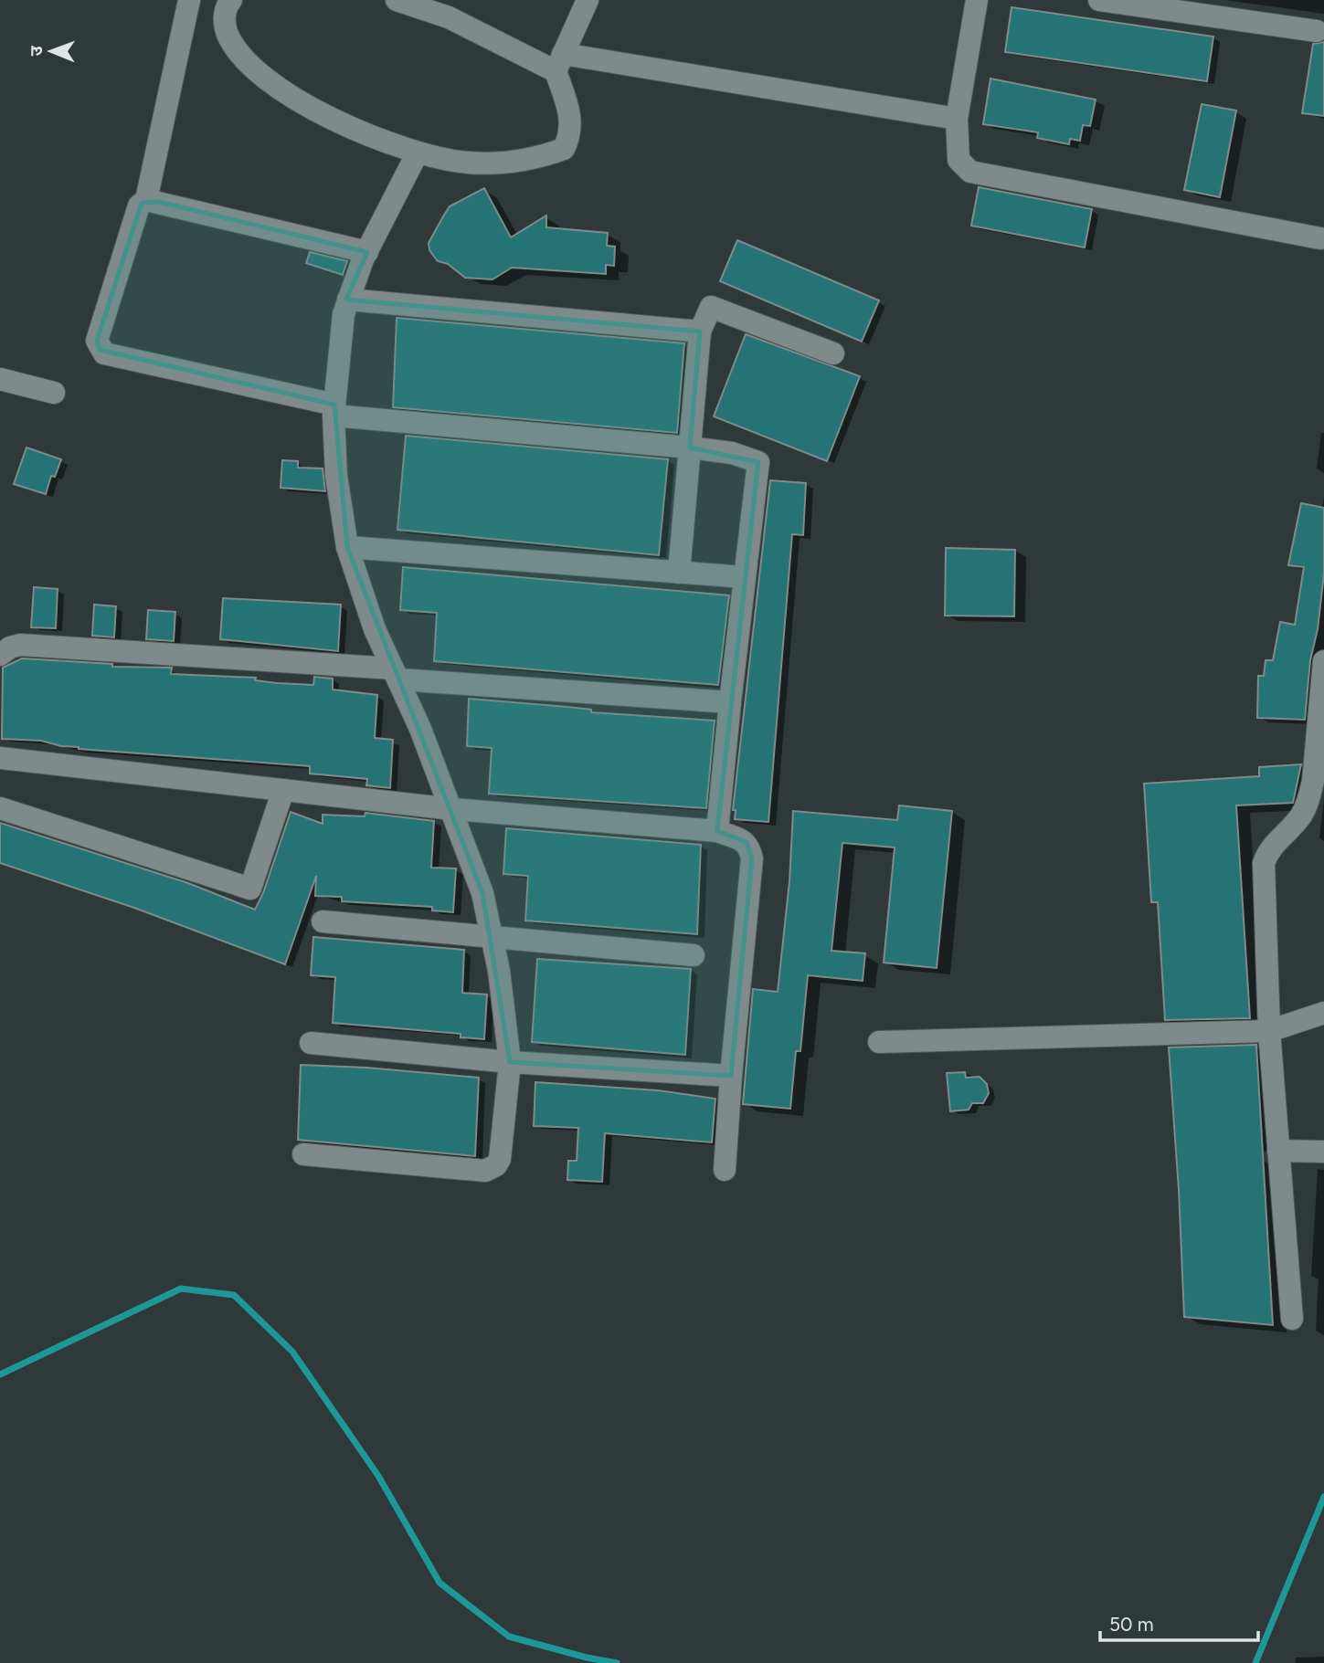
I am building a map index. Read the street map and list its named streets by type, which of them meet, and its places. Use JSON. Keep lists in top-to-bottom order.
{
  "scale_bar": "50 m",
  "north": "left"
}
